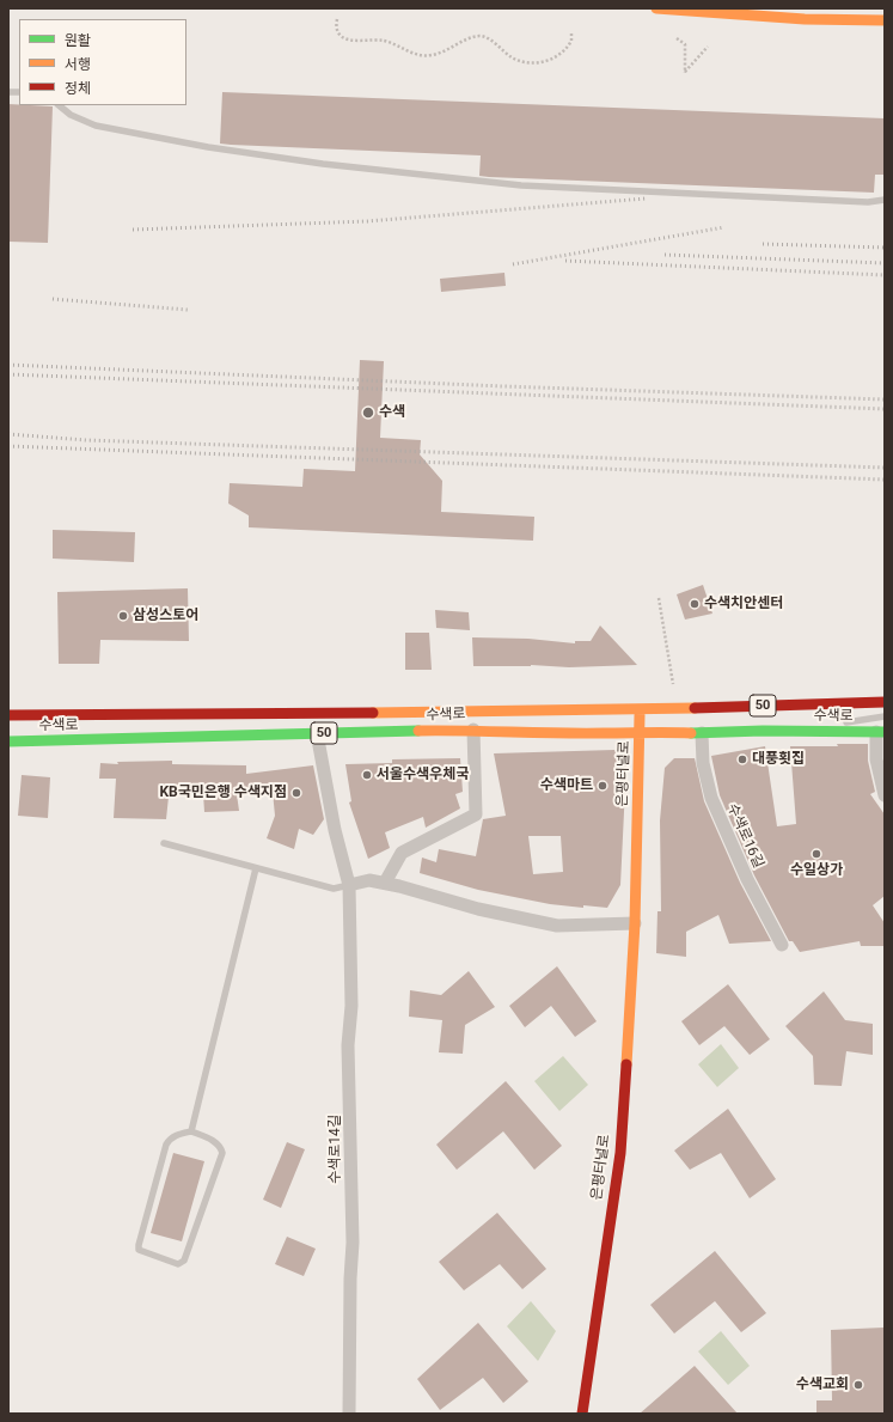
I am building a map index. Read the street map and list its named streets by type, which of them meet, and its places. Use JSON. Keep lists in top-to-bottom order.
{
  "streets": {
    "main road": ["50", "수색로", "은평터널로"],
    "street": ["수색로16길", "수색로14길"]
  },
  "crossings": [
    ["수색로", "은평터널로"],
    ["수색로", "수색로16길"],
    ["수색로", "수색로14길"]
  ],
  "places": [
    "수색",
    "수색치안센터",
    "삼성스토어",
    "대풍횟집",
    "서울수색우체국",
    "수색마트",
    "KB국민은행 수색지점",
    "수일상가",
    "수색교회"
  ],
  "legend": ["원활", "서행", "정체"]
}
